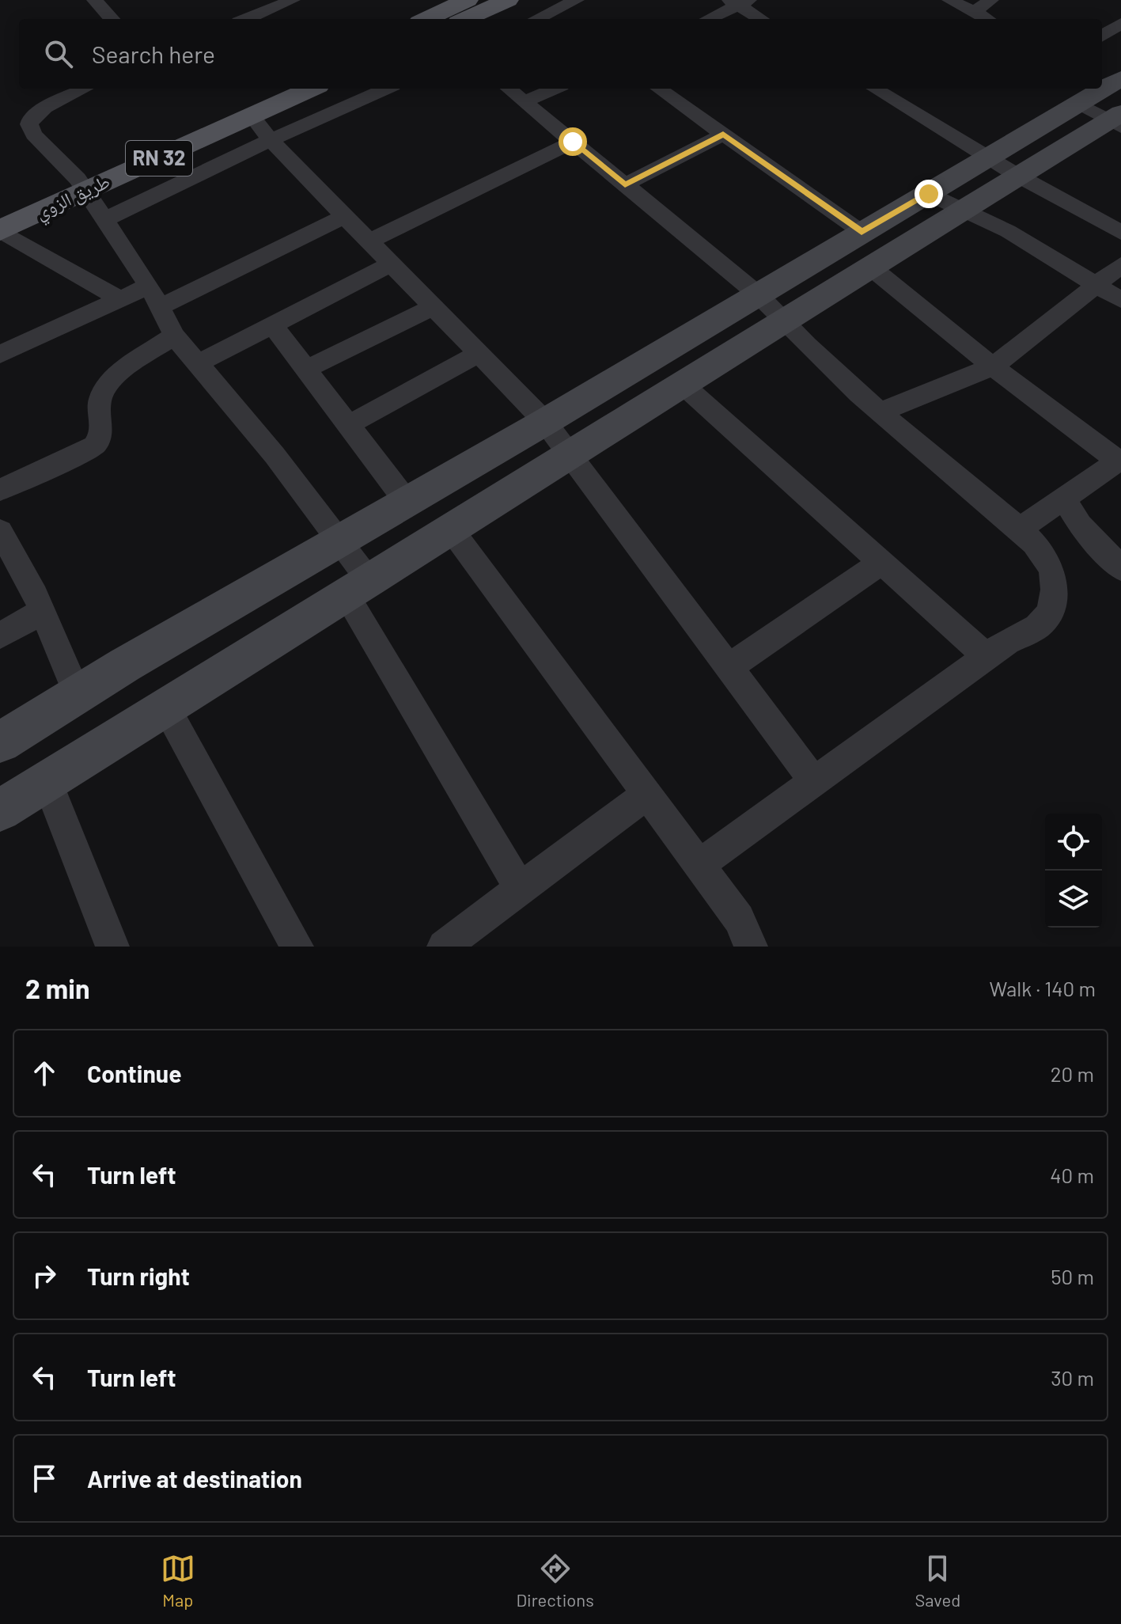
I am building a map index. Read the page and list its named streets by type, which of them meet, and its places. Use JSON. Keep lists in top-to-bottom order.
{
  "streets": {
    "main road": ["RN 32", "طريق الزوي"]
  },
  "page": {
    "search": "Search here",
    "heading": ["2 min", "Walk · 140 m"],
    "list": [
      ["Continue", "20 m"],
      ["Turn left", "40 m"],
      ["Turn right", "50 m"],
      ["Turn left", "30 m"],
      "Arrive at destination"
    ],
    "nav": ["Map", "Directions", "Saved"]
  }
}
